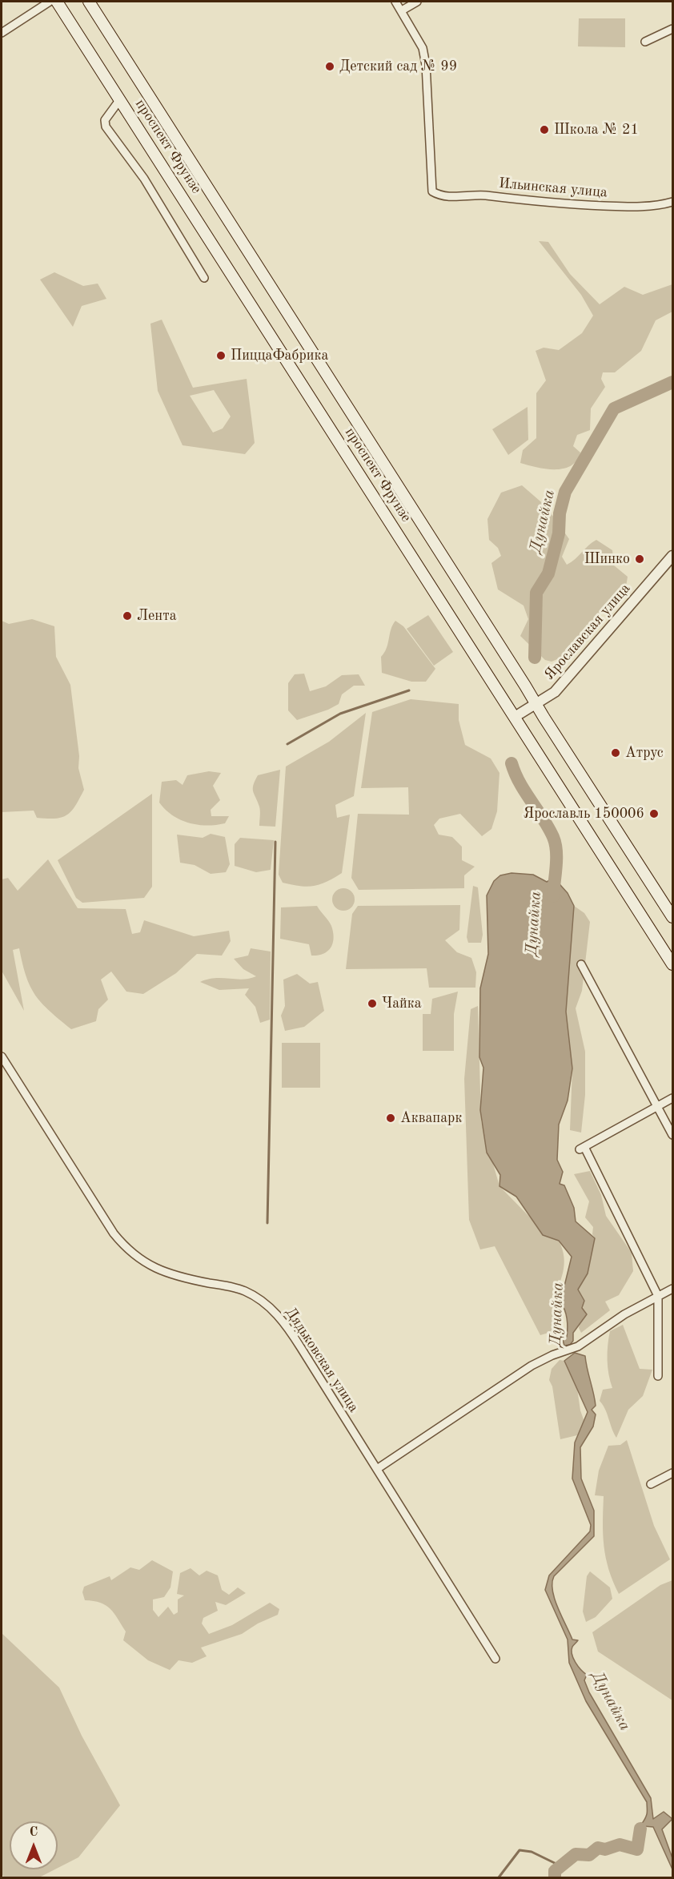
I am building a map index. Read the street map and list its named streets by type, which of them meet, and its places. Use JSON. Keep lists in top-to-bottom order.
{
  "streets": {
    "main road": ["проспект Фрунзе"],
    "street": ["Ильинская улица", "Ярославская улица", "Дядьковская улица"]
  },
  "crossings": [
    ["проспект Фрунзе", "Ярославская улица"]
  ],
  "water": ["Дунайка"],
  "places": [
    "Детский сад № 99",
    "Школа № 21",
    "ПиццаФабрика",
    "Шинко",
    "Лента",
    "Атрус",
    "Ярославль 150006",
    "Чайка",
    "Аквапарк"
  ],
  "north": "top"
}
